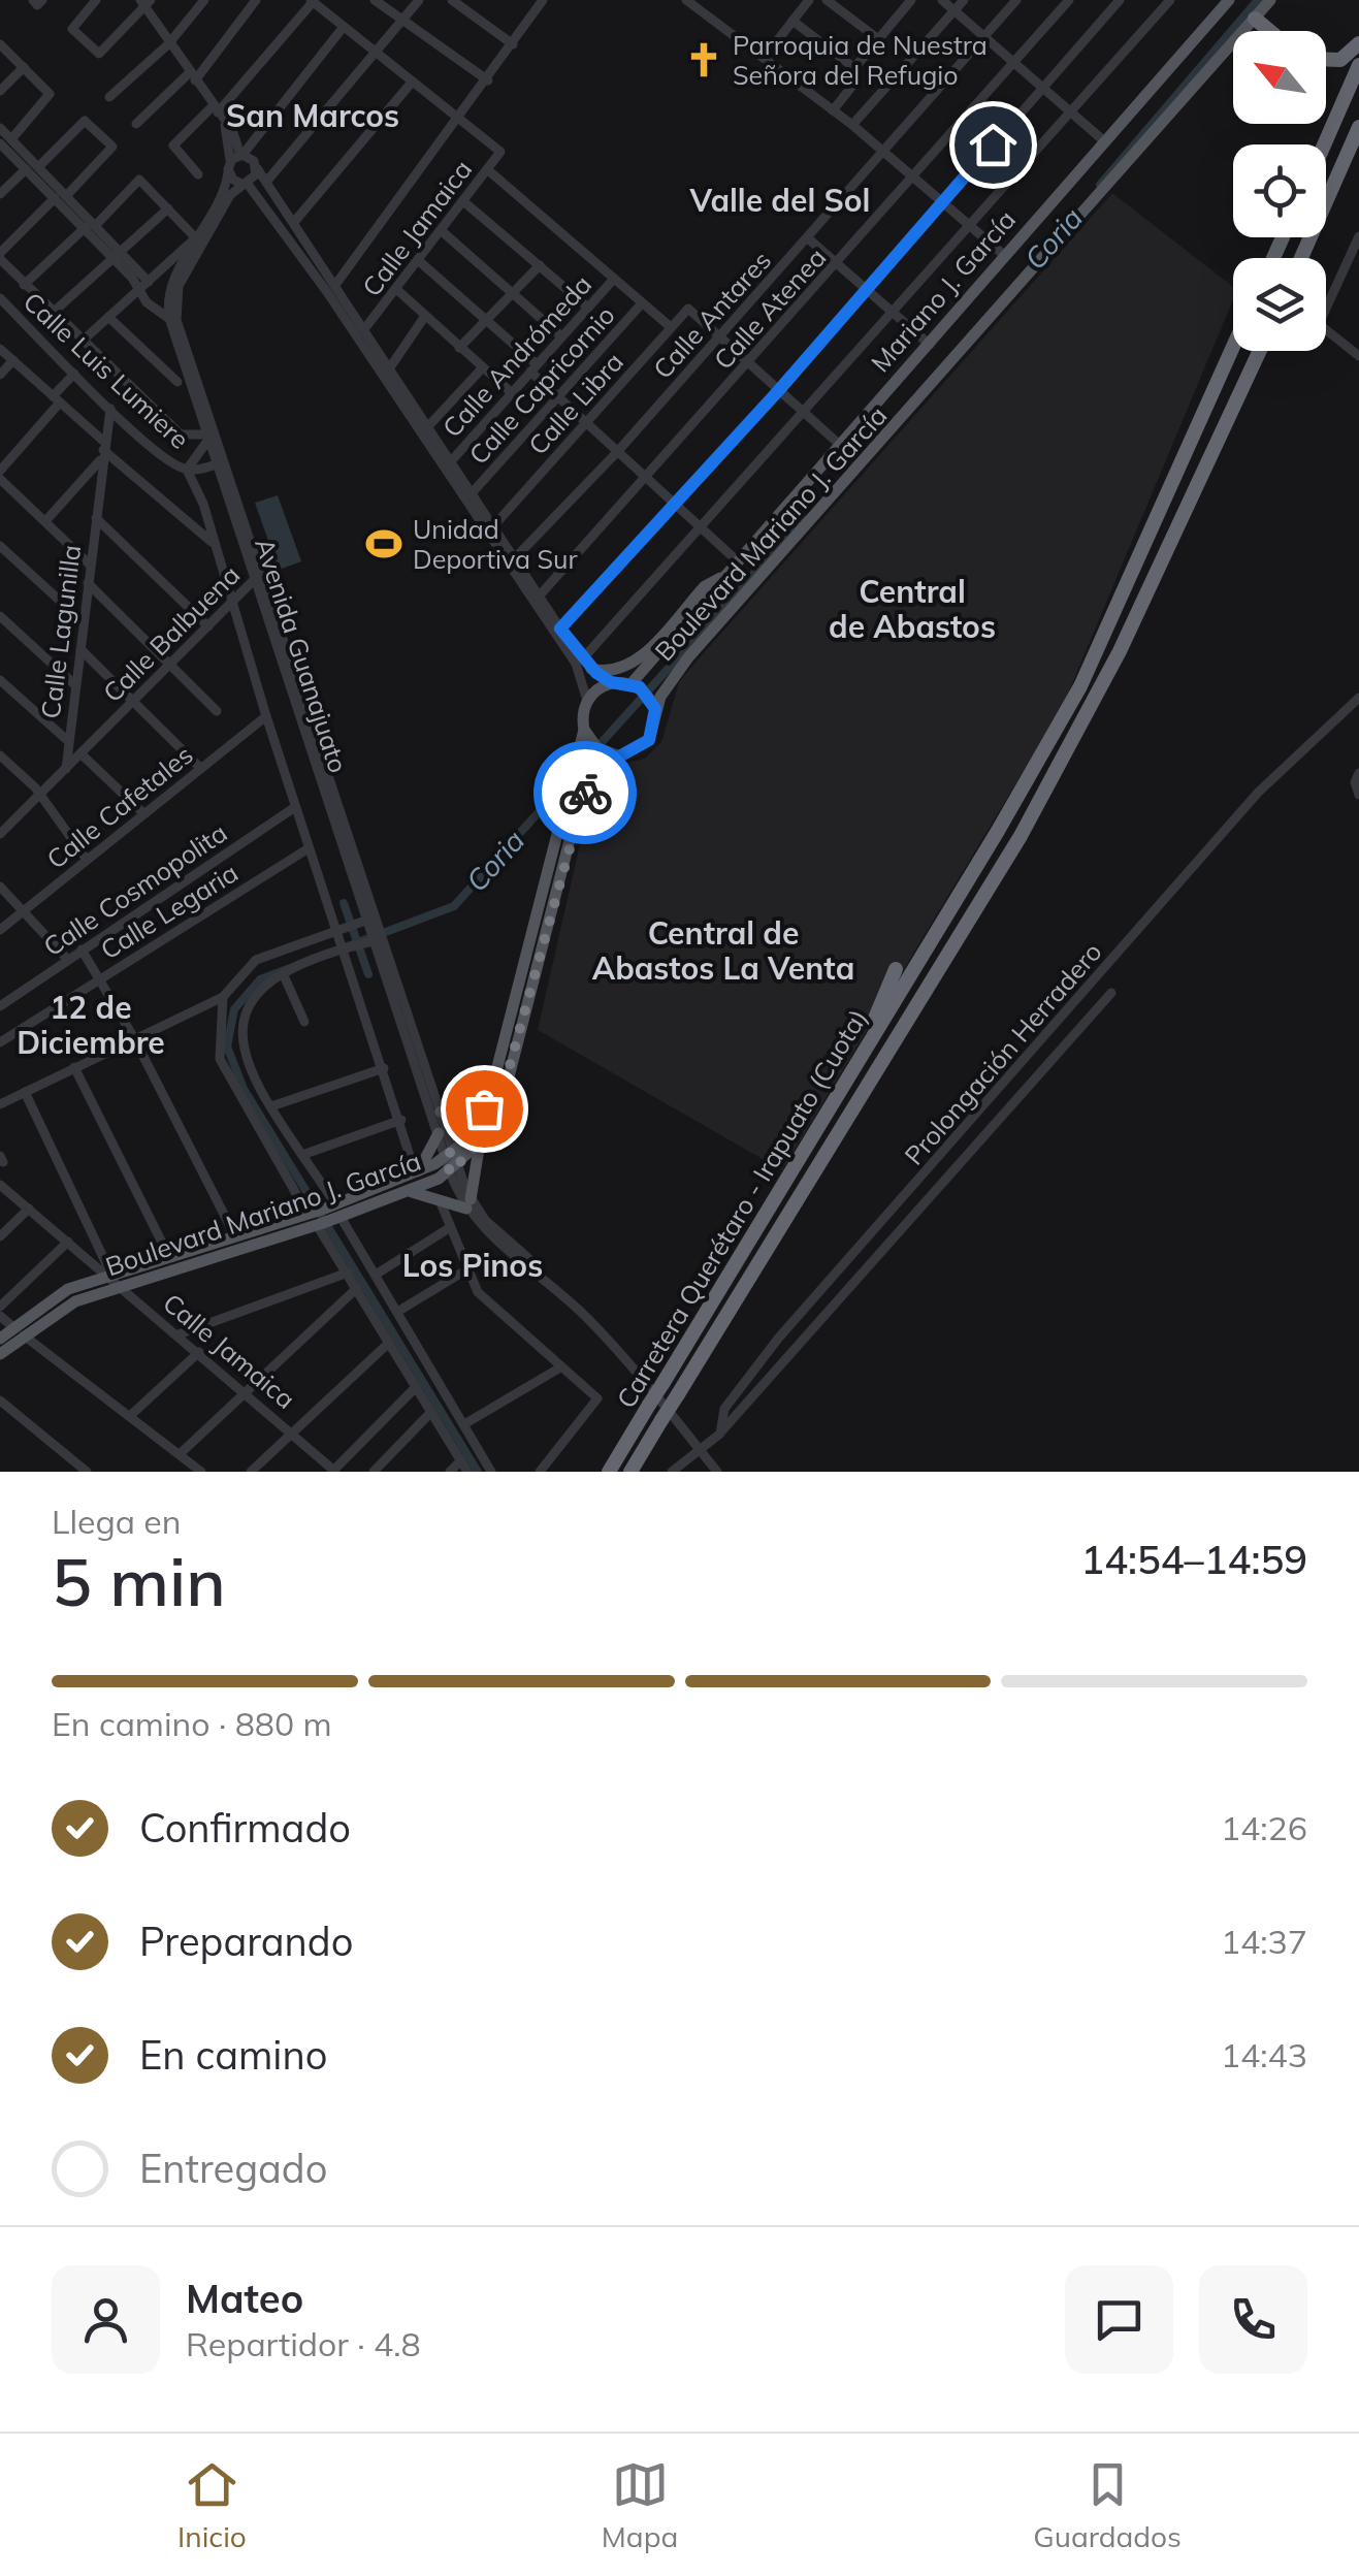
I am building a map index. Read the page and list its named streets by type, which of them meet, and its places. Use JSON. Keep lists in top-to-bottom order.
{
  "streets": {
    "highway": ["Carretera Querétaro - Irapuato (Cuota)"],
    "main road": ["Mariano J. García", "Boulevard Mariano J. García"],
    "street": [
      "Calle Jamaica",
      "Calle Atenea",
      "Calle Antares",
      "Calle Andrómeda",
      "Calle Luis Lumiere",
      "Calle Capricornio",
      "Calle Libra",
      "Calle Lagunilla",
      "Calle Balbuena",
      "Avenida Guanajuato",
      "Calle Cafetales",
      "Calle Cosmopolita",
      "Calle Legaria",
      "Prolongación Herradero"
    ]
  },
  "crossings": [
    ["Calle Jamaica", "Boulevard Mariano J. García"],
    ["Mariano J. García", "Boulevard Mariano J. García"],
    ["Calle Antares", "Calle Libra"],
    ["Calle Luis Lumiere", "Calle Lagunilla"],
    ["Calle Luis Lumiere", "Avenida Guanajuato"],
    ["Boulevard Mariano J. García", "Avenida Guanajuato"],
    ["Calle Lagunilla", "Calle Balbuena"],
    ["Calle Balbuena", "Avenida Guanajuato"]
  ],
  "districts": [
    "San Marcos",
    "Valle del Sol",
    "Central de Abastos",
    "Central de Abastos La Venta",
    "12 de Diciembre",
    "Los Pinos"
  ],
  "water": ["Coria"],
  "places": {
    "church": ["Parroquia de Nuestra Señora del Refugio"],
    "sports": ["Unidad Deportiva Sur"]
  },
  "north": "top left",
  "page": {
    "heading": ["5 min", "Llega en", "14:54–14:59"],
    "panel": ["Mateo", "Repartidor · 4.8"],
    "bar": "En camino · 880 m",
    "list": [
      ["Confirmado", "14:26"],
      ["Preparando", "14:37"],
      ["En camino", "14:43"],
      "Entregado"
    ],
    "tabs": ["Inicio", "Mapa", "Guardados"]
  }
}
